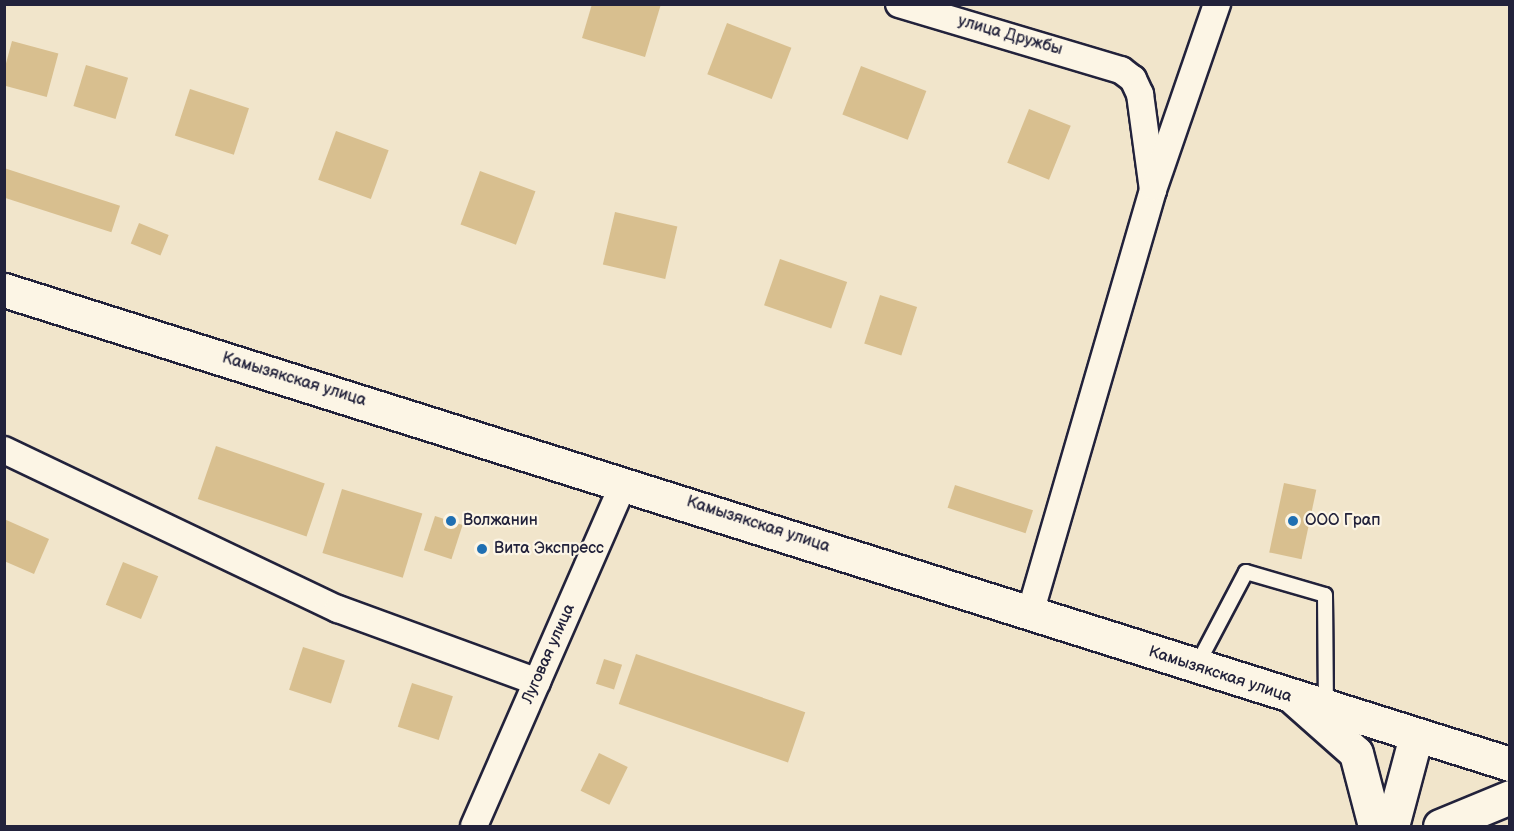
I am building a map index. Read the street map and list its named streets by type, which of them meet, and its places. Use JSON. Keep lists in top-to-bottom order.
{
  "streets": {
    "main road": ["Камызякская улица"],
    "street": ["улица Дружбы", "Луговая улица"]
  },
  "crossings": [
    ["Камызякская улица", "Луговая улица"]
  ],
  "places": ["Волжанин", "ООО Грап", "Вита Экспресс"]
}
